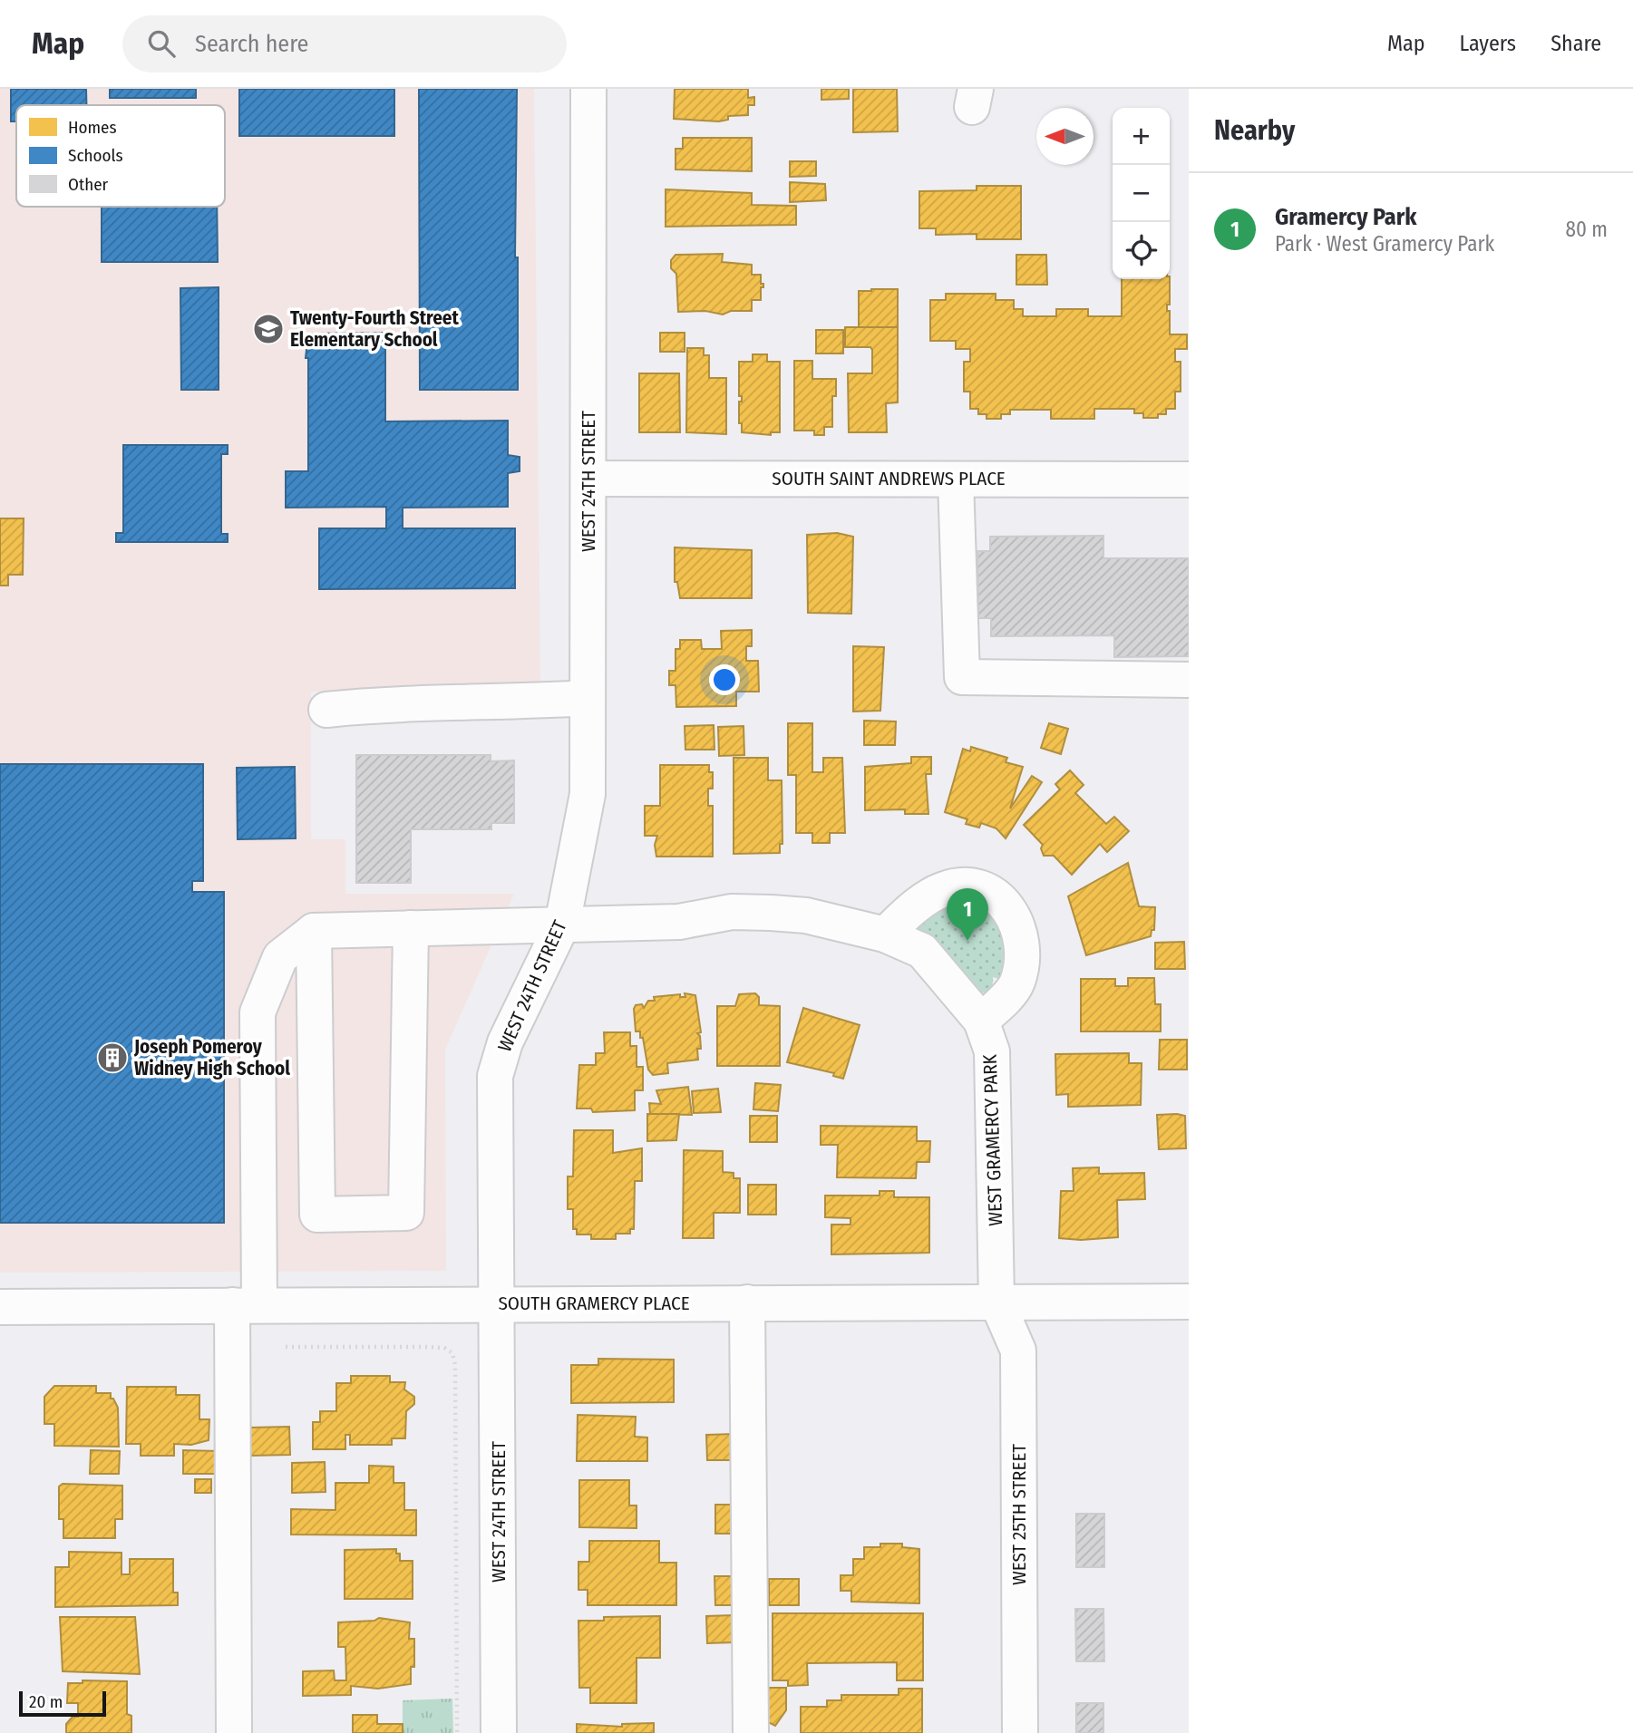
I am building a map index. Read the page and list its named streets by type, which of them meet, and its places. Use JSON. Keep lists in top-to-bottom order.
{
  "streets": {
    "street": [
      "SOUTH SAINT ANDREWS PLACE",
      "WEST 24TH STREET",
      "WEST GRAMERCY PARK",
      "SOUTH GRAMERCY PLACE",
      "WEST 25TH STREET"
    ]
  },
  "crossings": [
    ["SOUTH SAINT ANDREWS PLACE", "WEST 24TH STREET"],
    ["WEST 24TH STREET", "WEST GRAMERCY PARK"],
    ["WEST 24TH STREET", "SOUTH GRAMERCY PLACE"],
    ["WEST GRAMERCY PARK", "SOUTH GRAMERCY PLACE"],
    ["WEST GRAMERCY PARK", "WEST 25TH STREET"],
    ["SOUTH GRAMERCY PLACE", "WEST 25TH STREET"]
  ],
  "places": {
    "school or university": ["Twenty-Fourth Street Elementary School"],
    "building": ["Joseph Pomeroy Widney High School"]
  },
  "legend": ["Homes", "Schools", "Other"],
  "scale_bar": "20 m",
  "north": "left",
  "page": {
    "header": "Map",
    "search": "Search here",
    "nav": ["Map", "Layers", "Share"],
    "heading": "Nearby",
    "map_buttons": ["+", "−"],
    "list": [
      {
        "mark": "1",
        "name": "Gramercy Park",
        "note": "Park · West Gramercy Park",
        "value": "80 m"
      }
    ],
    "pins": "1",
    "scale": "20 m"
  }
}
